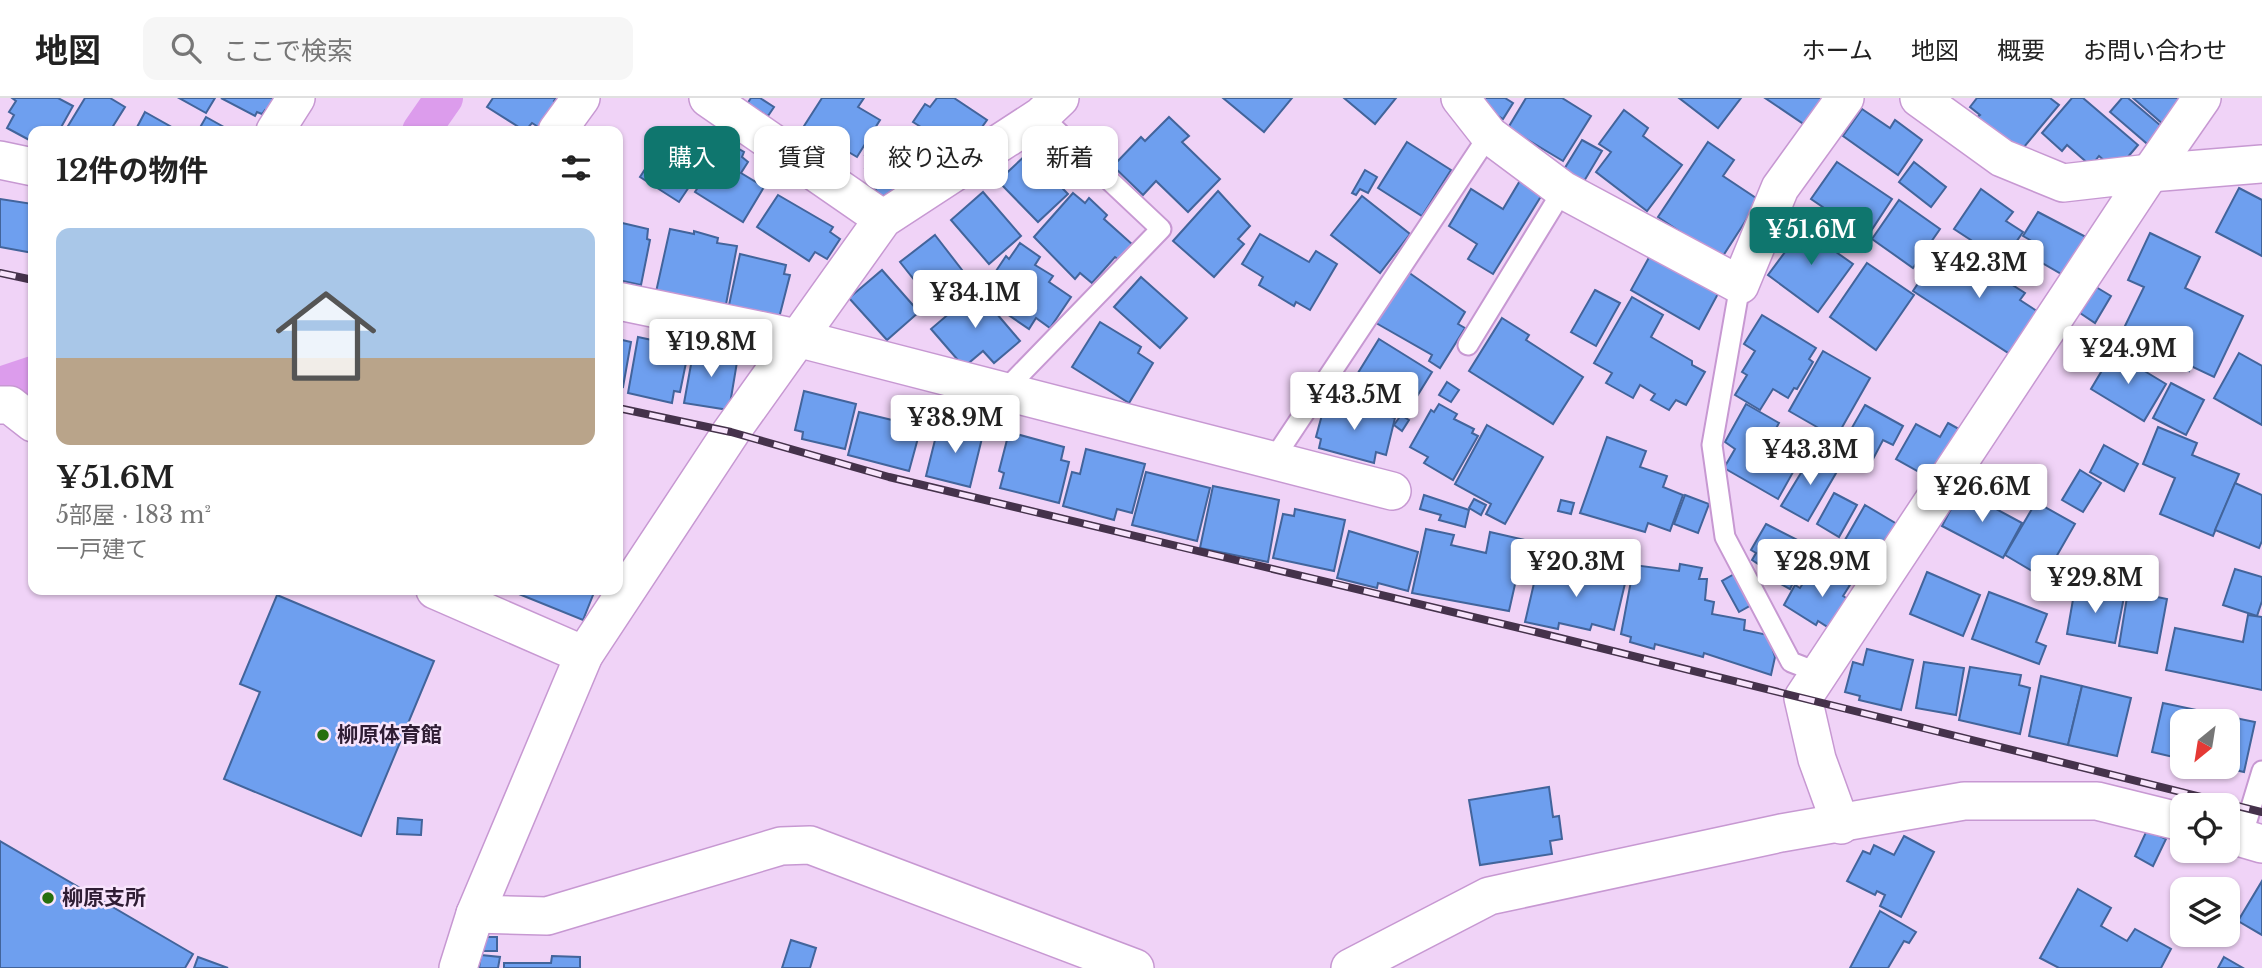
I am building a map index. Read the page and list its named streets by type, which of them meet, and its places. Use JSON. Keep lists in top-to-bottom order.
{
  "places": ["柳原体育館", "柳原支所"],
  "north": "bottom left",
  "page": {
    "header": "地図",
    "search": "ここで検索",
    "nav": [
      "ホーム",
      "地図",
      "概要",
      "お問い合わせ"
    ],
    "chip": [
      "購入",
      "賃貸",
      "絞り込み",
      "新着"
    ],
    "heading": "12件の物件",
    "price": [
      "¥51.6M",
      "¥42.3M",
      "¥34.1M",
      "¥19.8M",
      "¥24.9M",
      "¥43.5M",
      "¥38.9M",
      "¥43.3M",
      "¥26.6M",
      "¥20.3M",
      "¥28.9M",
      "¥29.8M"
    ],
    "list": [
      {
        "name": "¥51.6M",
        "note": "5部屋 · 183 m² · 一戸建て"
      }
    ]
  }
}
